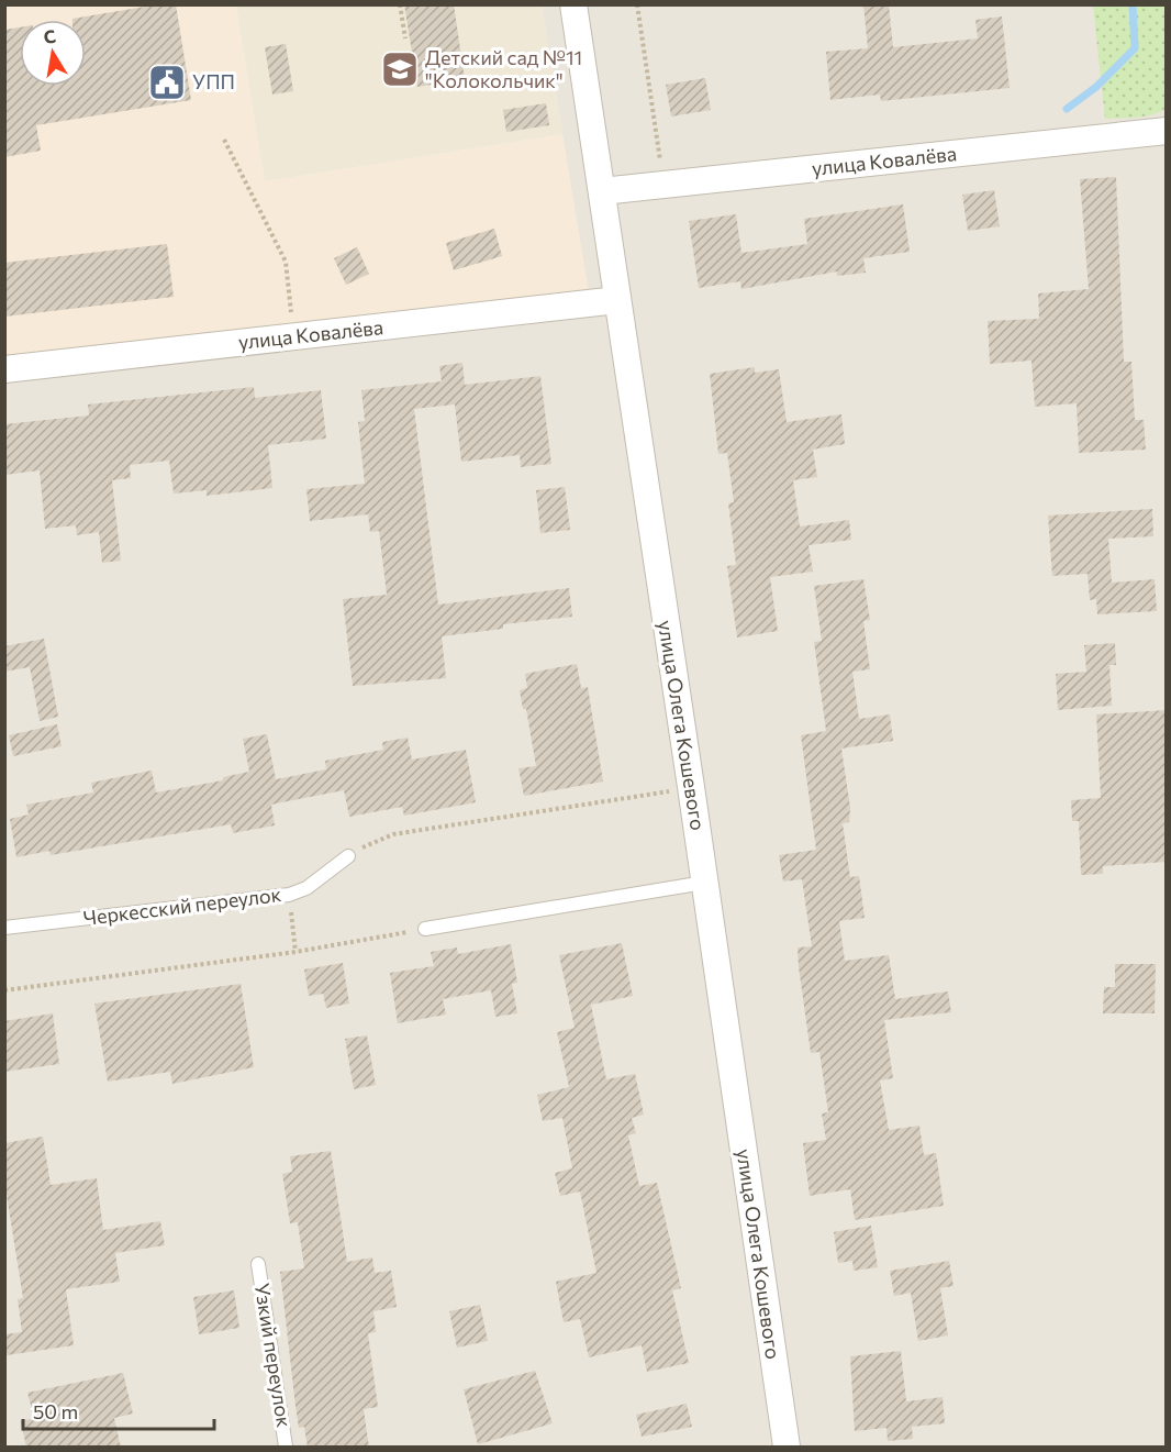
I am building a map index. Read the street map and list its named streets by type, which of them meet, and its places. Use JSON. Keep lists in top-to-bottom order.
{
  "streets": {
    "street": ["улица Ковалёва", "улица Олега Кошевого"],
    "lane": ["Черкесский переулок", "Узкий переулок"]
  },
  "crossings": [
    ["улица Ковалёва", "улица Олега Кошевого"]
  ],
  "places": {
    "school or university": ["Детский сад №11 \"Колокольчик\""],
    "public building": ["УПП"]
  },
  "scale_bar": "50 m",
  "north": "top"
}
